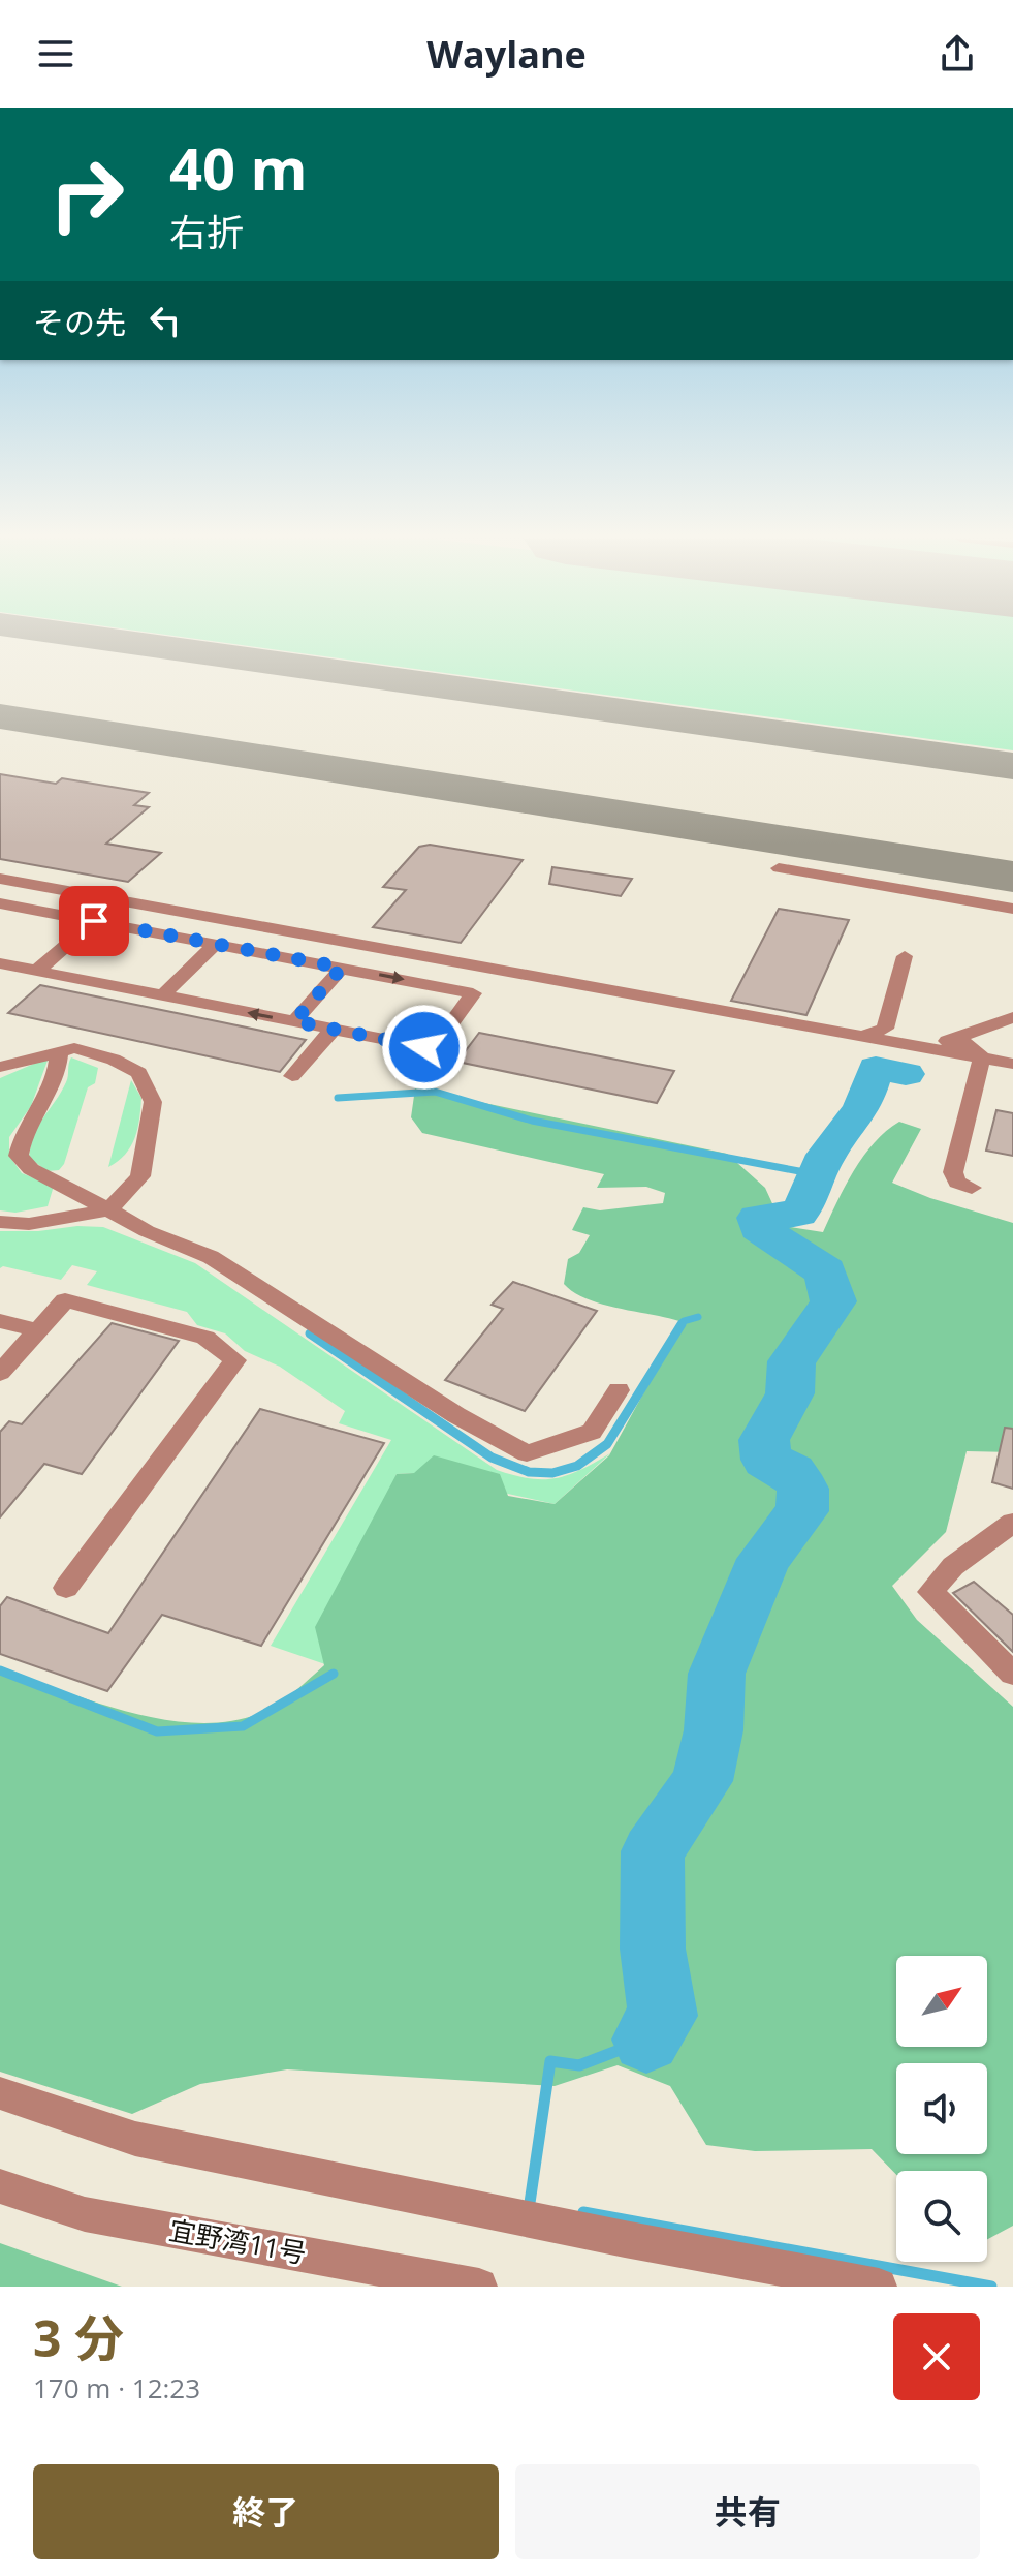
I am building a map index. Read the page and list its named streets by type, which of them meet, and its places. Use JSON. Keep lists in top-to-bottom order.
{
  "streets": {
    "street": ["宜野湾11号"]
  },
  "north": "top right",
  "page": {
    "header": "Waylane",
    "turn": ["40 m", "右折"],
    "then": "その先",
    "heading": ["3 分", "170 m · 12:23"],
    "buttons": ["終了", "共有"]
  }
}
